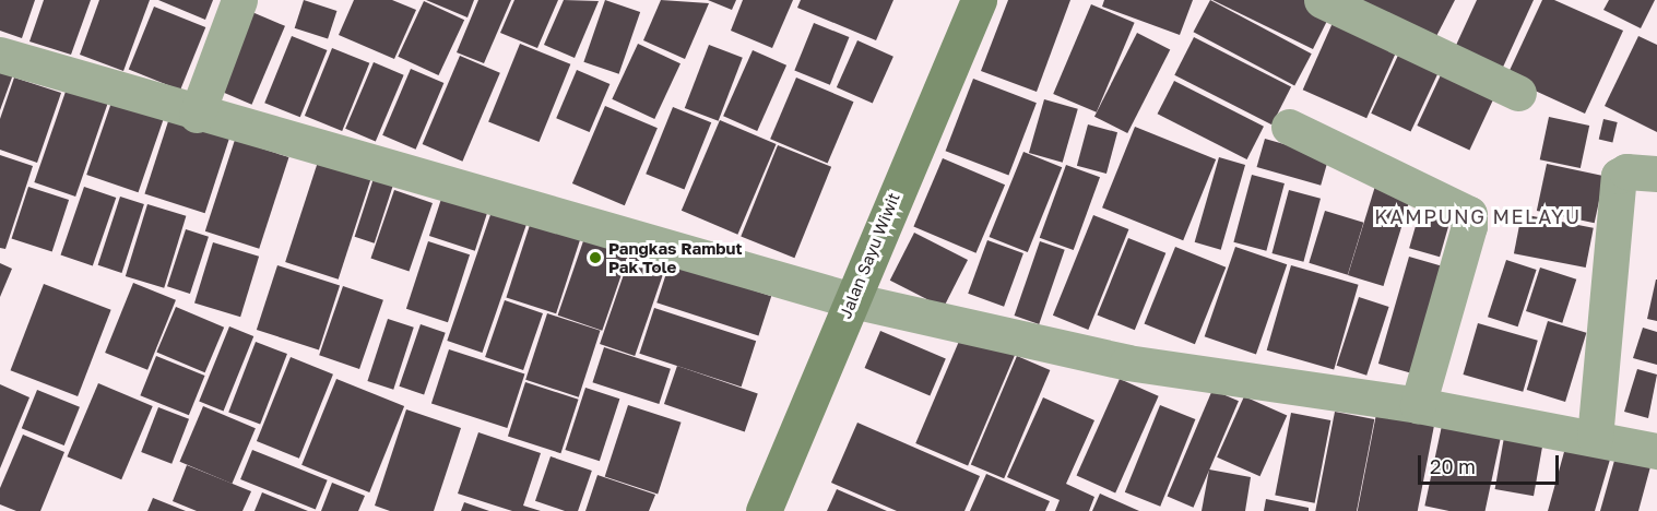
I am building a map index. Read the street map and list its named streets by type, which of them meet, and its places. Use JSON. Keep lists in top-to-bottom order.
{
  "streets": {
    "main road": ["Jalan Sayu Wiwit"]
  },
  "districts": ["KAMPUNG MELAYU"],
  "places": ["Pangkas Rambut Pak Tole"],
  "scale_bar": "20 m"
}
